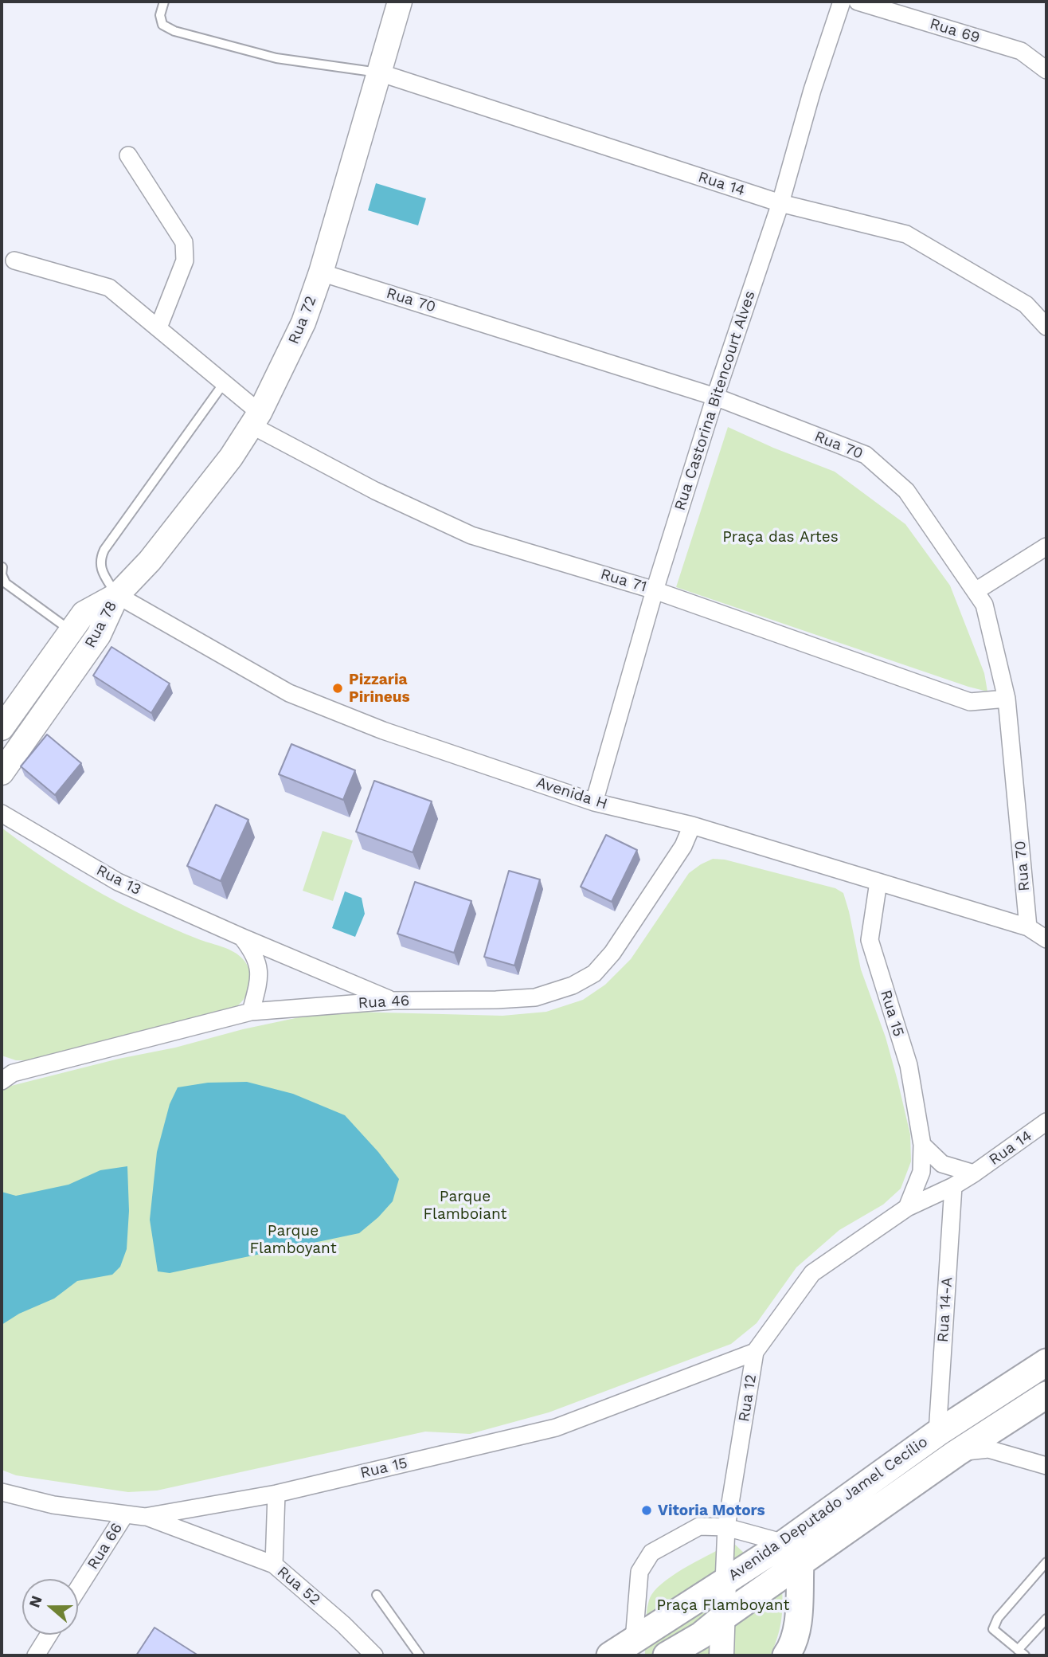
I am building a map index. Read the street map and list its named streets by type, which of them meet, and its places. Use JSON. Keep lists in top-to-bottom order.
{
  "streets": {
    "main road": [
      "Rua 72",
      "Rua 78",
      "Rua 12",
      "Avenida Deputado Jamel Cecílio"
    ],
    "street": [
      "Rua 69",
      "Rua 14",
      "Rua 70",
      "Rua Castorina Bitencourt Alves",
      "Rua 71",
      "Avenida H",
      "Rua 13",
      "Rua 46",
      "Rua 15",
      "Rua 14-A",
      "Rua 66",
      "Rua 52"
    ]
  },
  "crossings": [
    ["Rua 14", "Rua 72"],
    ["Rua 14", "Rua Castorina Bitencourt Alves"],
    ["Rua 14", "Rua 14-A"],
    ["Rua 70", "Rua 72"],
    ["Rua 70", "Rua Castorina Bitencourt Alves"],
    ["Rua 70", "Rua 71"],
    ["Rua 70", "Avenida H"],
    ["Rua 72", "Rua 71"],
    ["Rua 72", "Rua 78"],
    ["Rua 72", "Avenida H"],
    ["Rua Castorina Bitencourt Alves", "Rua 71"],
    ["Rua Castorina Bitencourt Alves", "Avenida H"],
    ["Rua 78", "Avenida H"],
    ["Avenida H", "Rua 46"],
    ["Avenida H", "Rua 15"],
    ["Rua 13", "Rua 46"],
    ["Rua 15", "Rua 12"],
    ["Rua 15", "Rua 66"],
    ["Rua 15", "Rua 52"],
    ["Rua 14-A", "Avenida Deputado Jamel Cecílio"],
    ["Rua 12", "Avenida Deputado Jamel Cecílio"]
  ],
  "parks": [
    "Praça das Artes",
    "Parque Flamboiant",
    "Parque Flamboyant",
    "Praça Flamboyant"
  ],
  "places": ["Pizzaria Pirineus", "Vitoria Motors"],
  "north": "left"
}
